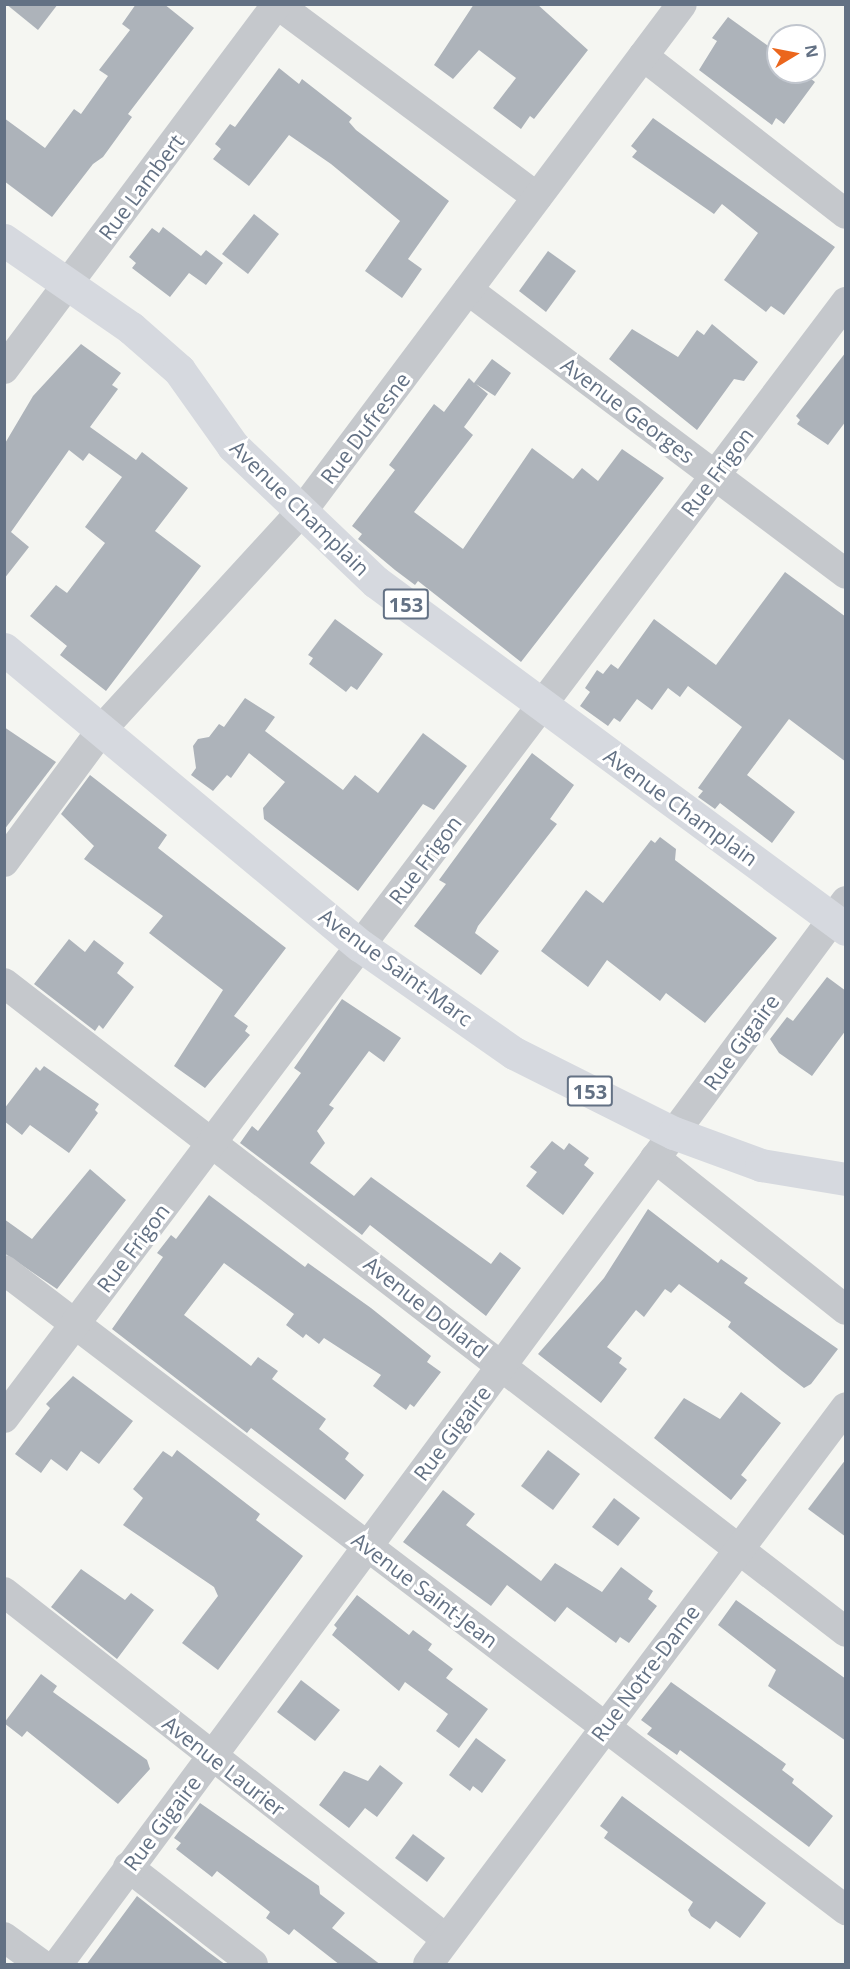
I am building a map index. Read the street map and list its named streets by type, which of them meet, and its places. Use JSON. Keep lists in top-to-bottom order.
{
  "streets": {
    "main road": ["Avenue Champlain", "153", "Avenue Saint-Marc"],
    "street": [
      "Rue Lambert",
      "Avenue Georges",
      "Rue Dufresne",
      "Rue Frigon",
      "Rue Gigaire",
      "Avenue Dollard",
      "Avenue Saint-Jean",
      "Rue Notre-Dame",
      "Avenue Laurier"
    ]
  },
  "crossings": [
    ["Rue Lambert", "Avenue Champlain"],
    ["Avenue Georges", "Rue Dufresne"],
    ["Avenue Georges", "Rue Frigon"],
    ["Rue Dufresne", "Avenue Champlain"],
    ["Rue Dufresne", "Avenue Saint-Marc"],
    ["Rue Frigon", "Avenue Champlain"],
    ["Rue Frigon", "Avenue Saint-Marc"],
    ["Rue Frigon", "Avenue Dollard"],
    ["Rue Frigon", "Avenue Saint-Jean"],
    ["Avenue Champlain", "Rue Gigaire"],
    ["Avenue Saint-Marc", "Rue Gigaire"],
    ["Rue Gigaire", "Avenue Dollard"],
    ["Rue Gigaire", "Avenue Saint-Jean"],
    ["Rue Gigaire", "Avenue Laurier"],
    ["Avenue Dollard", "Rue Notre-Dame"],
    ["Avenue Saint-Jean", "Rue Notre-Dame"],
    ["Rue Notre-Dame", "Avenue Laurier"]
  ],
  "north": "right"
}
